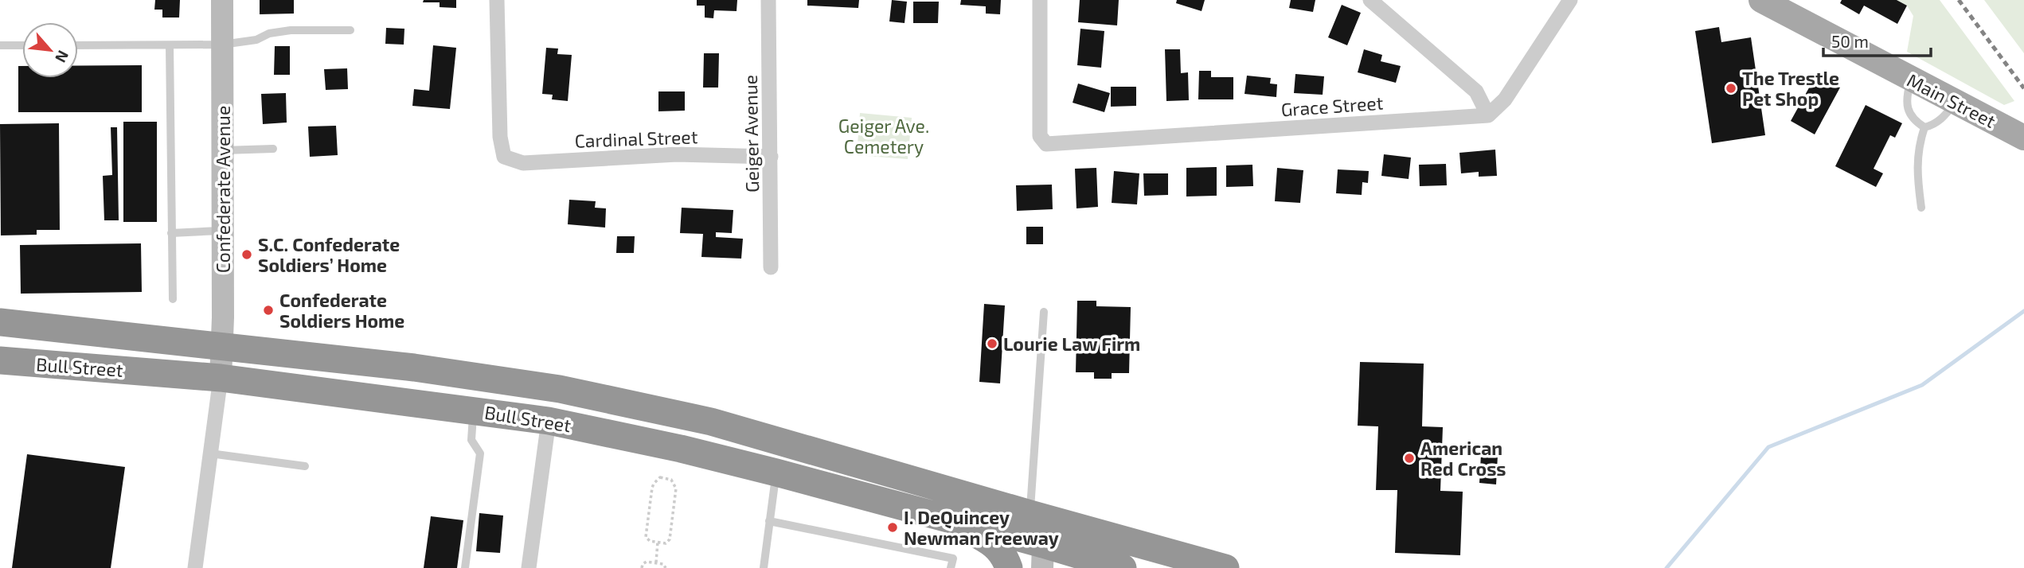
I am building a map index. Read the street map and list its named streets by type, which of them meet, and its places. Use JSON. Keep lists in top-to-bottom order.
{
  "streets": {
    "highway": ["Bull Street"],
    "main road": ["Main Street"],
    "street": [
      "Grace Street",
      "Geiger Avenue",
      "Cardinal Street",
      "Confederate Avenue"
    ]
  },
  "crossings": [
    ["Geiger Avenue", "Cardinal Street"],
    ["Confederate Avenue", "Bull Street"]
  ],
  "parks": ["Geiger Ave. Cemetery"],
  "places": [
    "The Trestle Pet Shop",
    "S.C. Confederate Soldiers’ Home",
    "Confederate Soldiers Home",
    "Lourie Law Firm",
    "American Red Cross",
    "I. DeQuincey Newman Freeway"
  ],
  "scale_bar": "50 m",
  "north": "bottom right"
}
